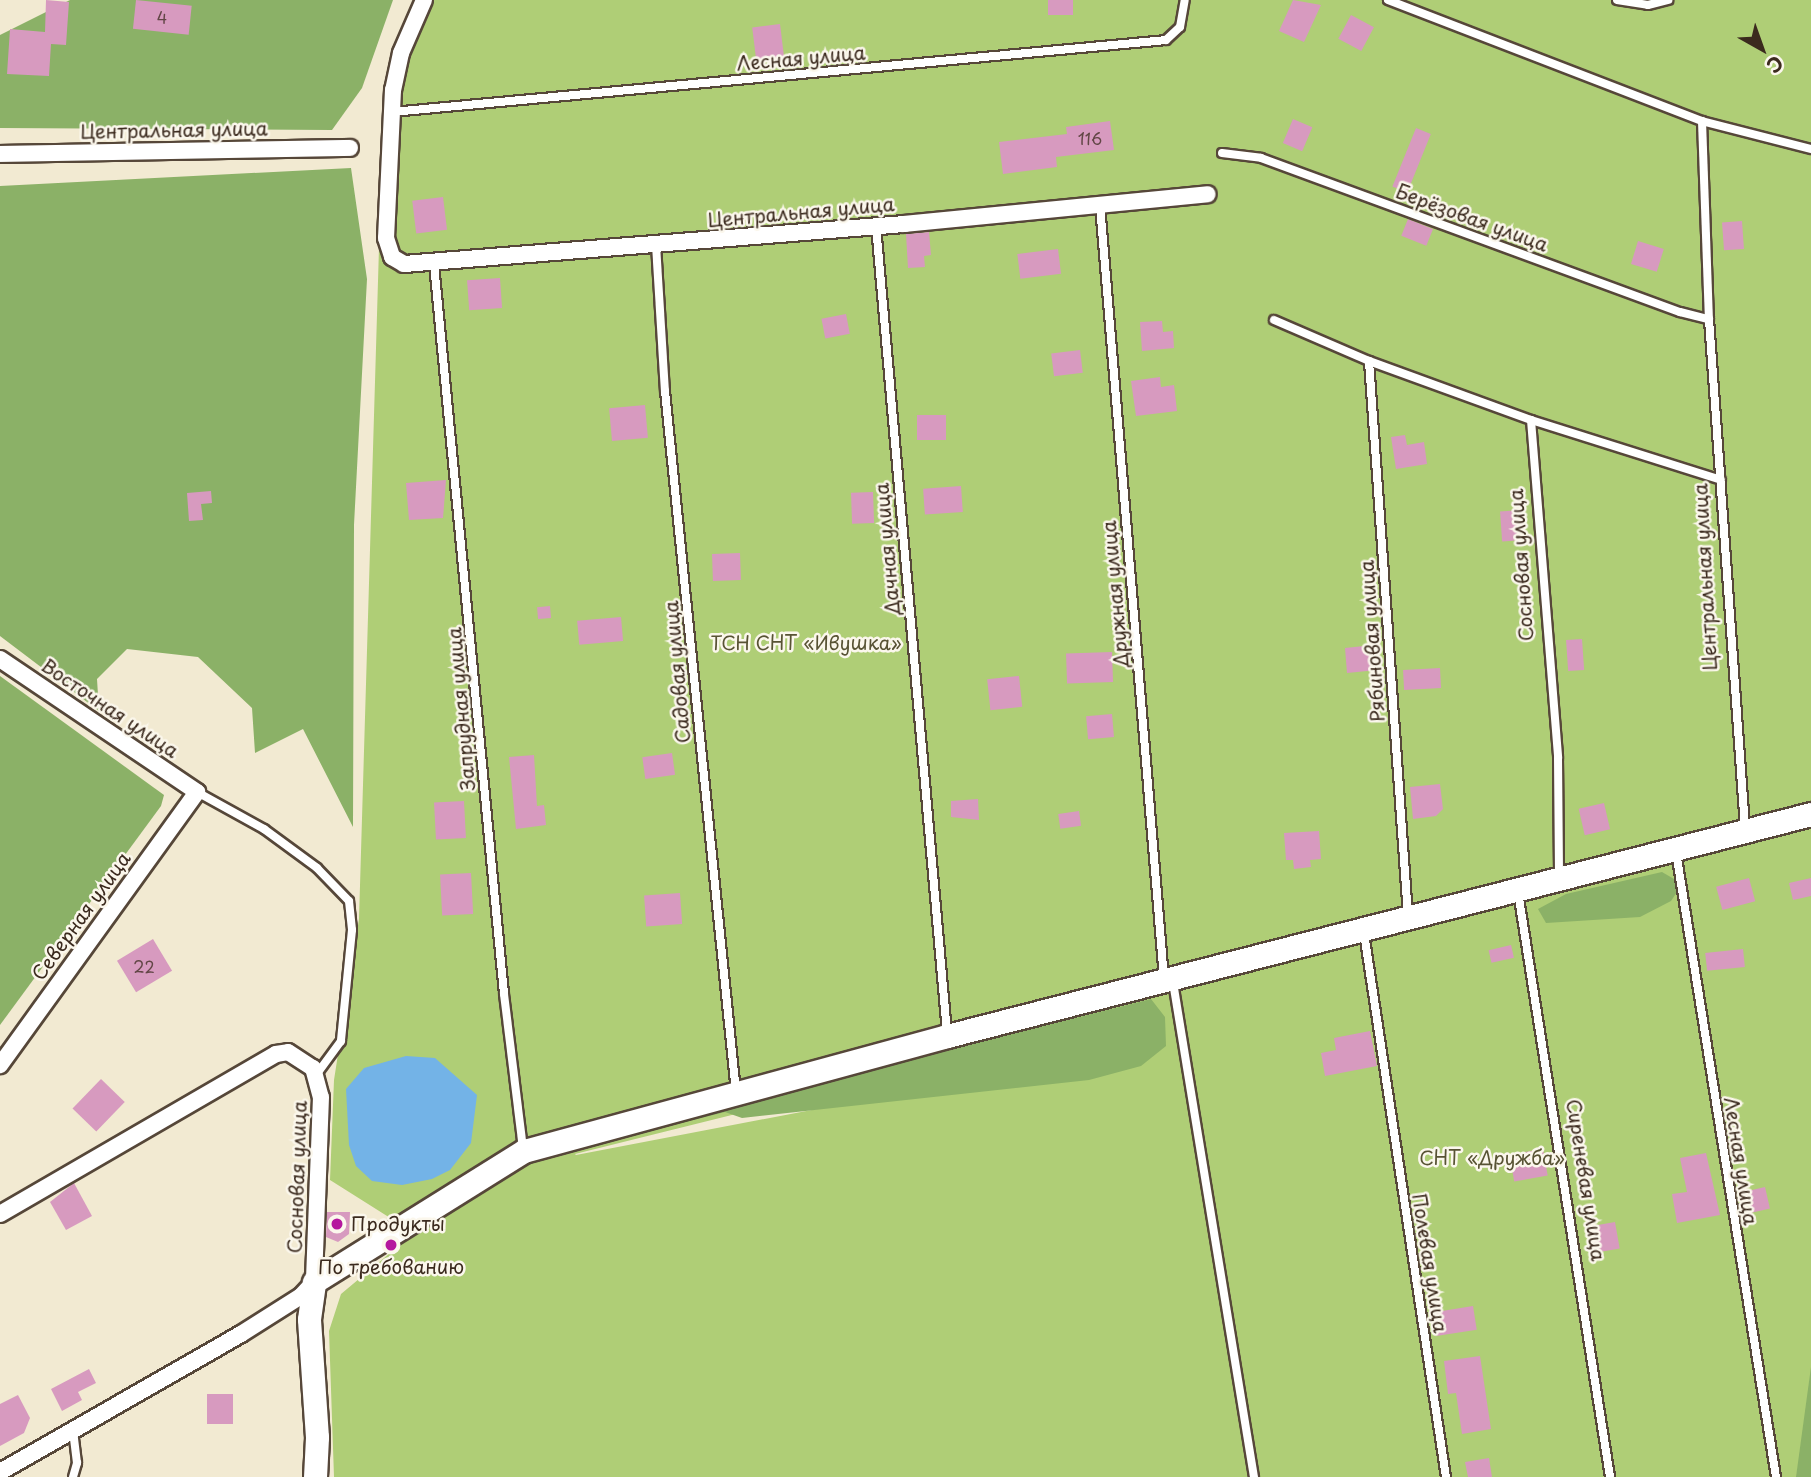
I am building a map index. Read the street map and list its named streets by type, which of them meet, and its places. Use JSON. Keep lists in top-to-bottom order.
{
  "streets": {
    "street": [
      "Центральная улица",
      "Сосновая улица",
      "Восточная улица",
      "Северная улица"
    ],
    "lane": [
      "Лесная улица",
      "Берёзовая улица",
      "Дачная улица",
      "Дружная улица",
      "Рябиновая улица",
      "Садовая улица",
      "Запрудная улица",
      "Сиреневая улица",
      "Полевая улица"
    ]
  },
  "crossings": [
    ["Лесная улица", "Центральная улица"],
    ["Центральная улица", "Берёзовая улица"],
    ["Центральная улица", "Дачная улица"],
    ["Центральная улица", "Дружная улица"],
    ["Центральная улица", "Садовая улица"],
    ["Центральная улица", "Запрудная улица"],
    ["Восточная улица", "Северная улица"]
  ],
  "parks": ["ТСН СНТ «Ивушка»", "СНТ «Дружба»"],
  "places": ["Продукты", "По требованию"],
  "house_numbers": ["4", "116", "22"],
  "north": "bottom right"
}
